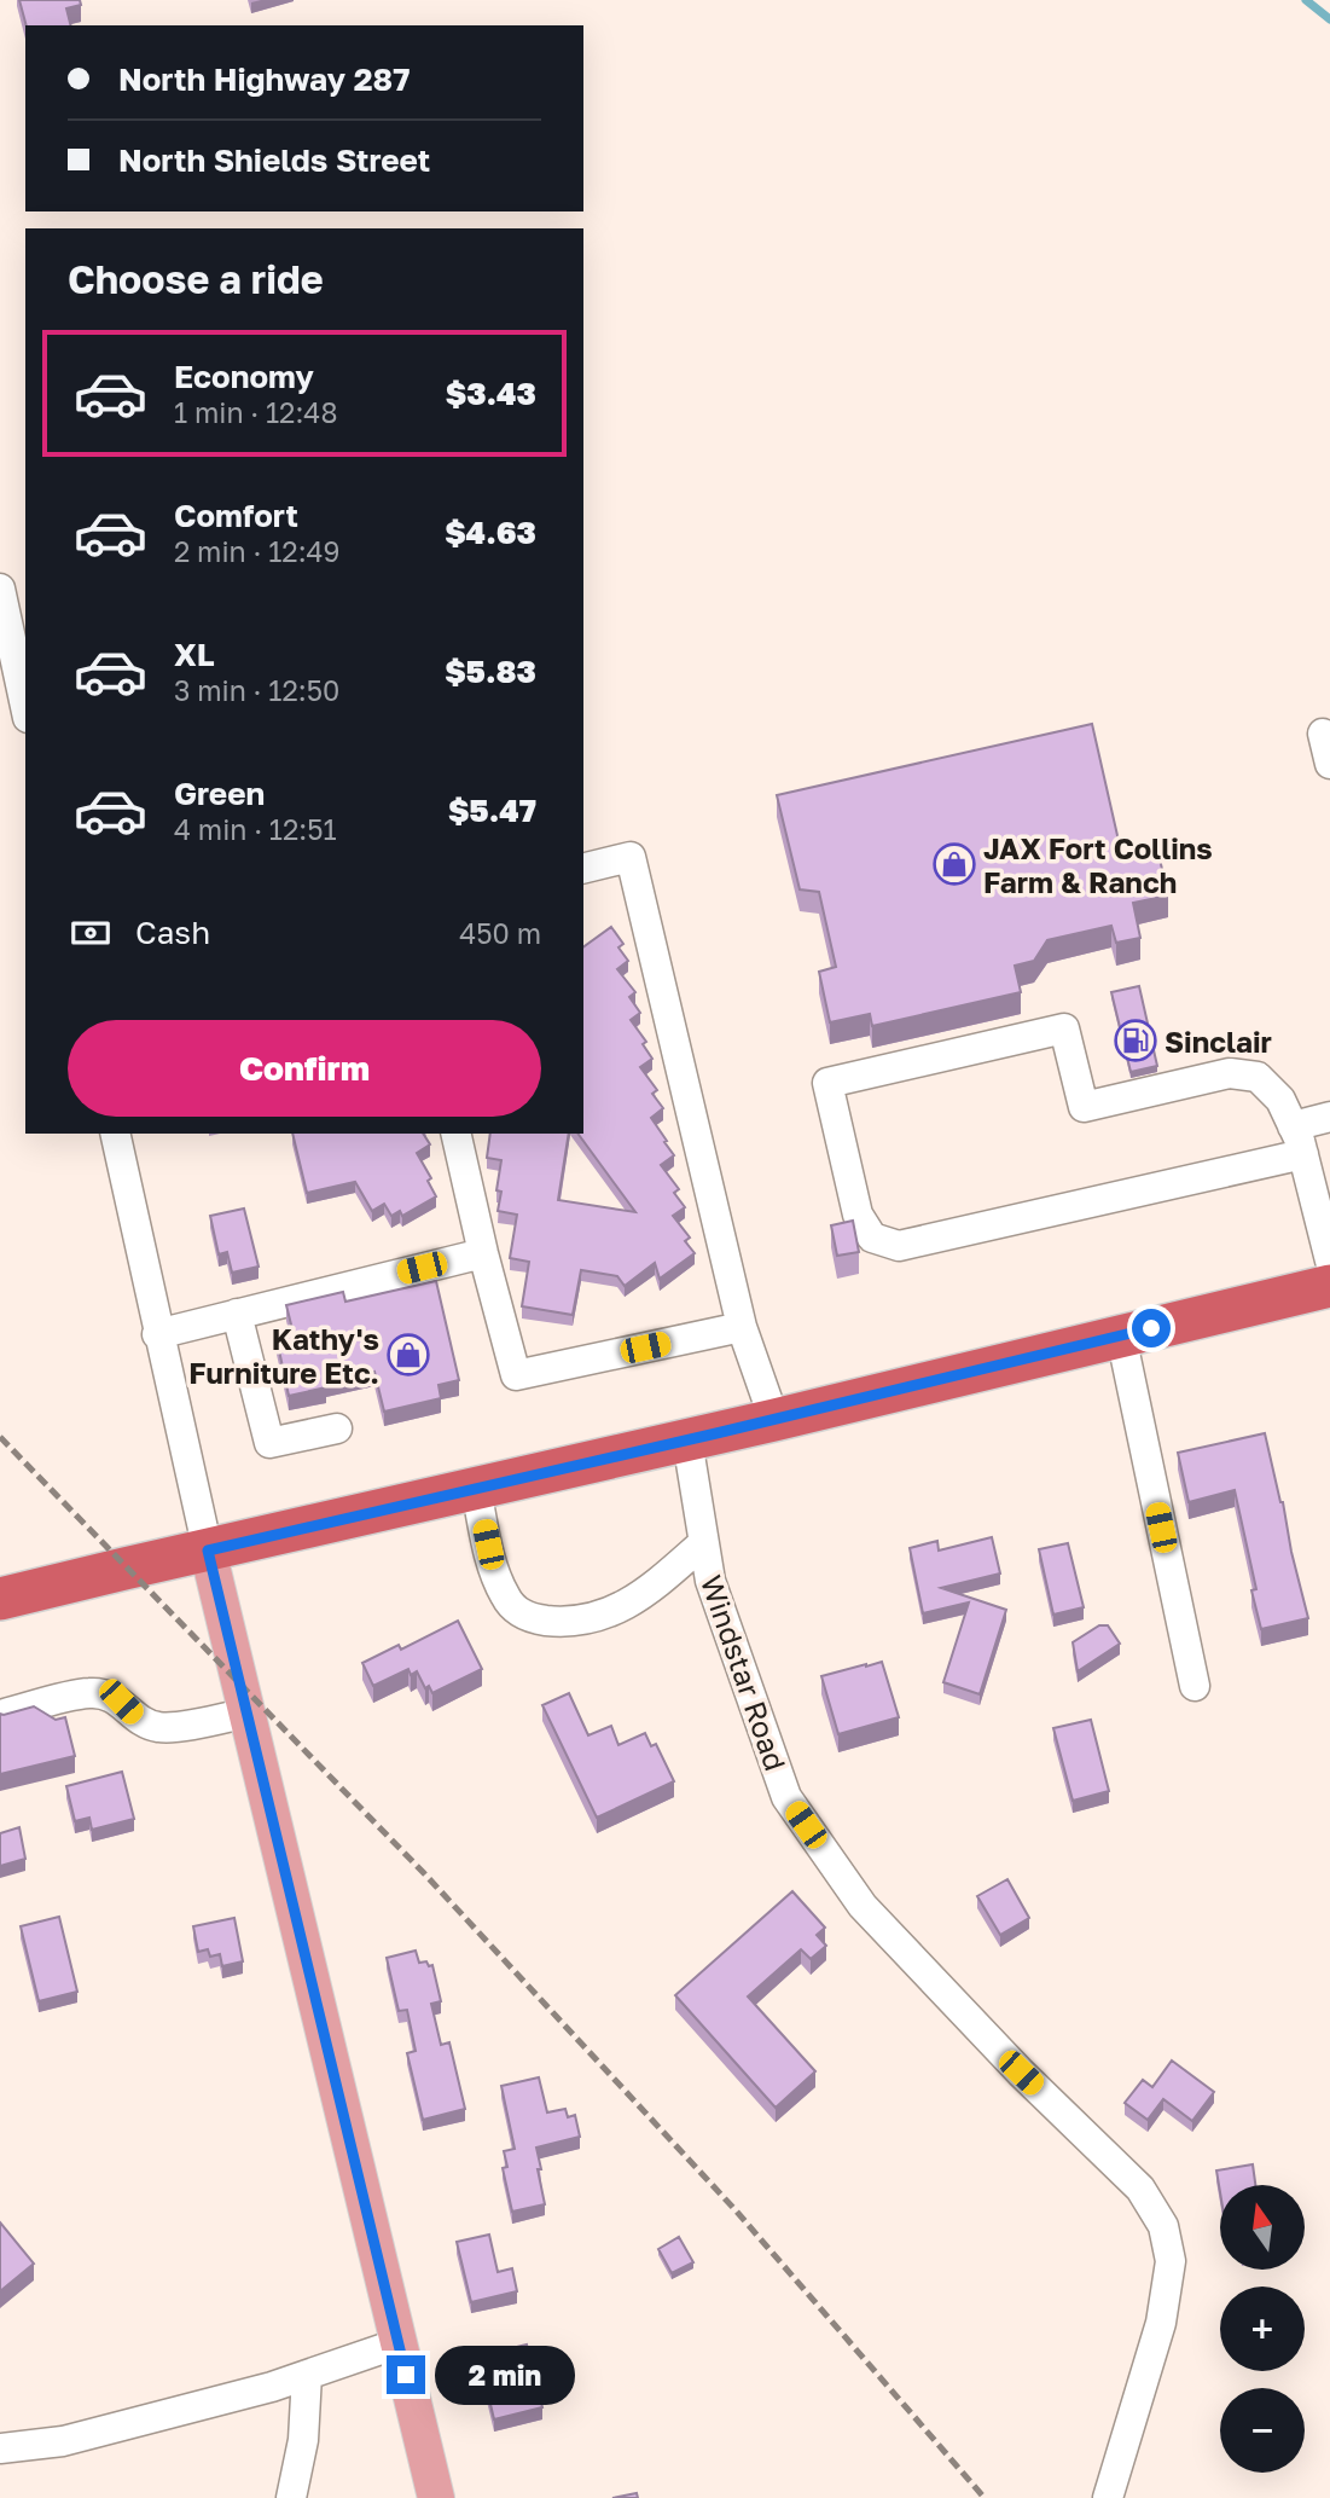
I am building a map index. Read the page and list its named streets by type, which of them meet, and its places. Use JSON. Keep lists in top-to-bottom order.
{
  "streets": {
    "street": ["Windstar Road"]
  },
  "places": {
    "shop": ["JAX Fort Collins Farm & Ranch", "Kathy's Furniture Etc."],
    "fuel station": ["Sinclair"]
  },
  "north": "top",
  "page": {
    "banner": ["North Highway 287", "North Shields Street"],
    "heading": "Choose a ride",
    "list": [
      {
        "name": "Economy",
        "note": "1 min · 12:48",
        "value": "$3.43"
      },
      {
        "name": "Comfort",
        "note": "2 min · 12:49",
        "value": "$4.63"
      },
      {
        "name": "XL",
        "note": "3 min · 12:50",
        "value": "$5.83"
      },
      {
        "name": "Green",
        "note": "4 min · 12:51",
        "value": "$5.47"
      }
    ],
    "pay": ["Cash", "450 m"],
    "buttons": "Confirm",
    "map_buttons": ["+", "−"],
    "bubble": "2 min"
  }
}
